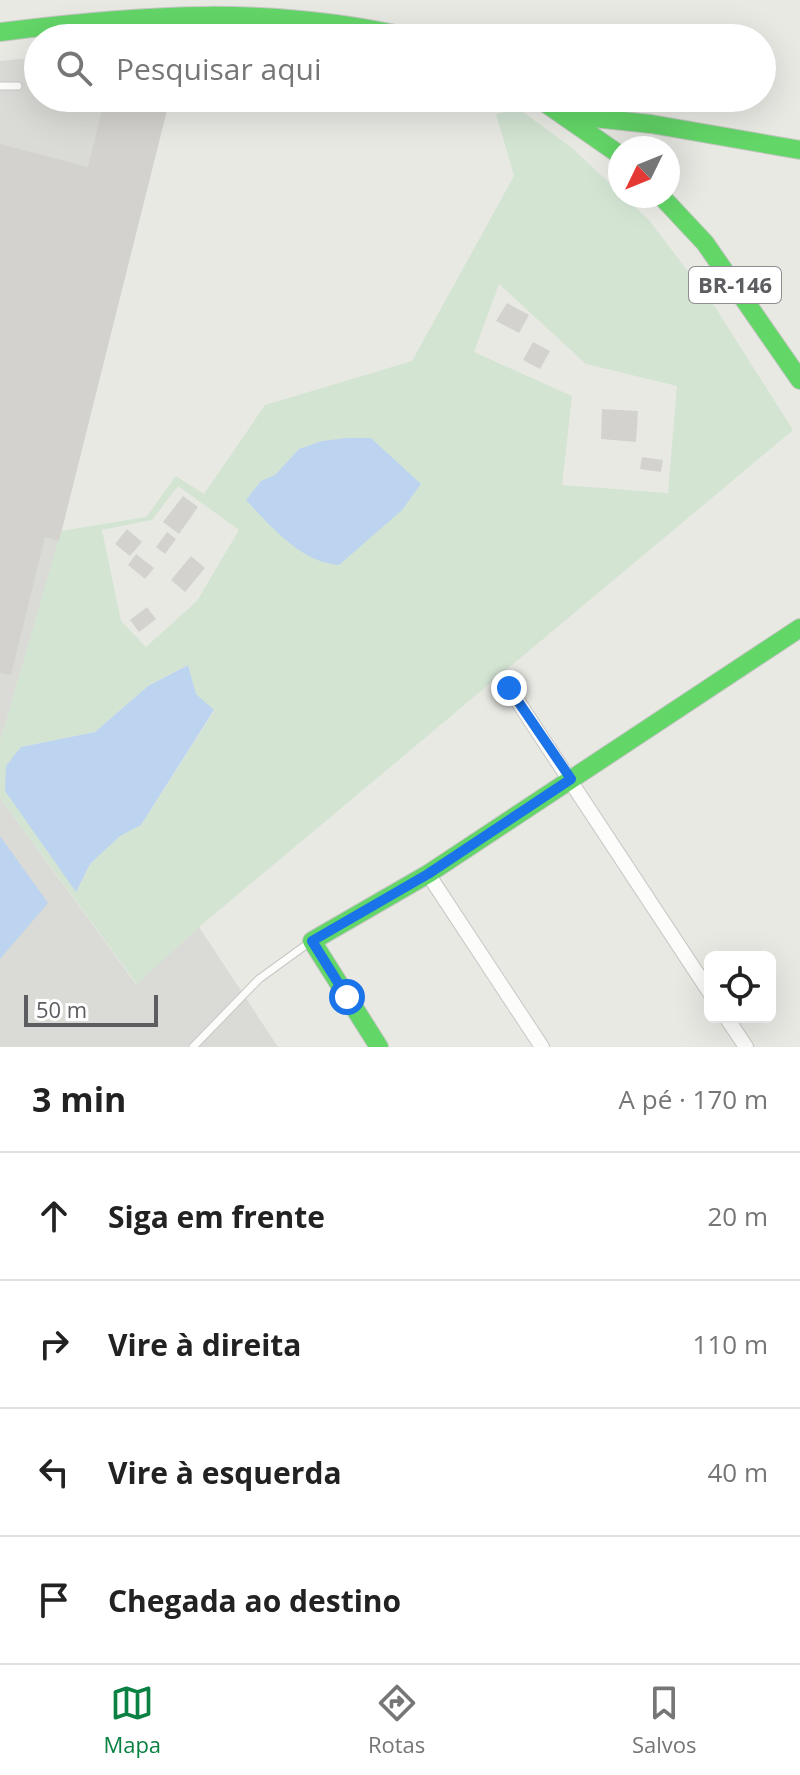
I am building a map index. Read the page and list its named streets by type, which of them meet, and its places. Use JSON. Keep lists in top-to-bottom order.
{
  "streets": {
    "street": ["BR-146"]
  },
  "scale_bar": "50 m",
  "north": "bottom left",
  "page": {
    "search": "Pesquisar aqui",
    "scale": "50 m",
    "heading": ["3 min", "A pé · 170 m"],
    "list": [
      ["Siga em frente", "20 m"],
      ["Vire à direita", "110 m"],
      ["Vire à esquerda", "40 m"],
      "Chegada ao destino"
    ],
    "nav": ["Mapa", "Rotas", "Salvos"]
  }
}
